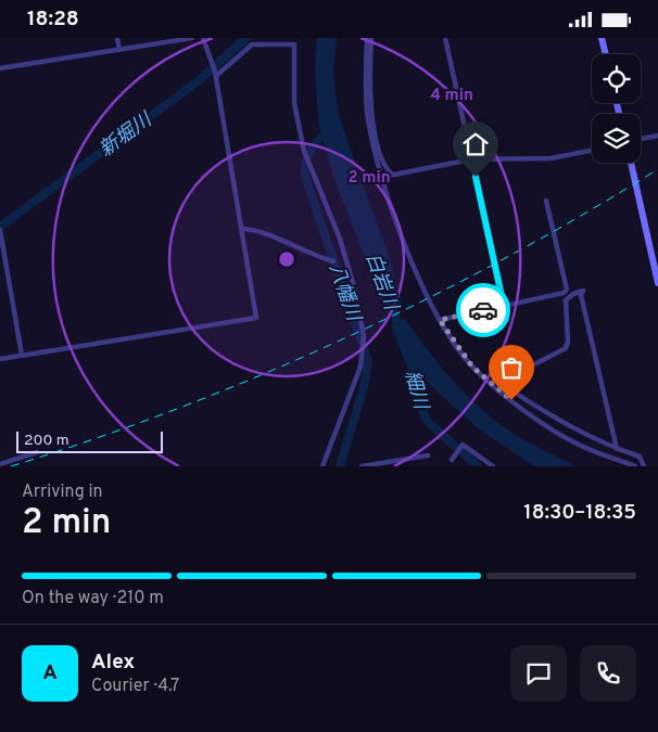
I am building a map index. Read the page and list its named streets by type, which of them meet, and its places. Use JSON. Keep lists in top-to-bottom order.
{
  "water": [
    "新堀川",
    "白岩川",
    "八幡川",
    "細川"
  ],
  "scale_bar": "200 m",
  "page": {
    "status": "18:28",
    "scale": "200 m",
    "heading": ["2 min", "Arriving in", "18:30–18:35"],
    "panel": ["Alex", "Courier · 4.7"],
    "bar": "On the way · 210 m",
    "round": "A"
  },
  "rings": ["4 min", "2 min"]
}
